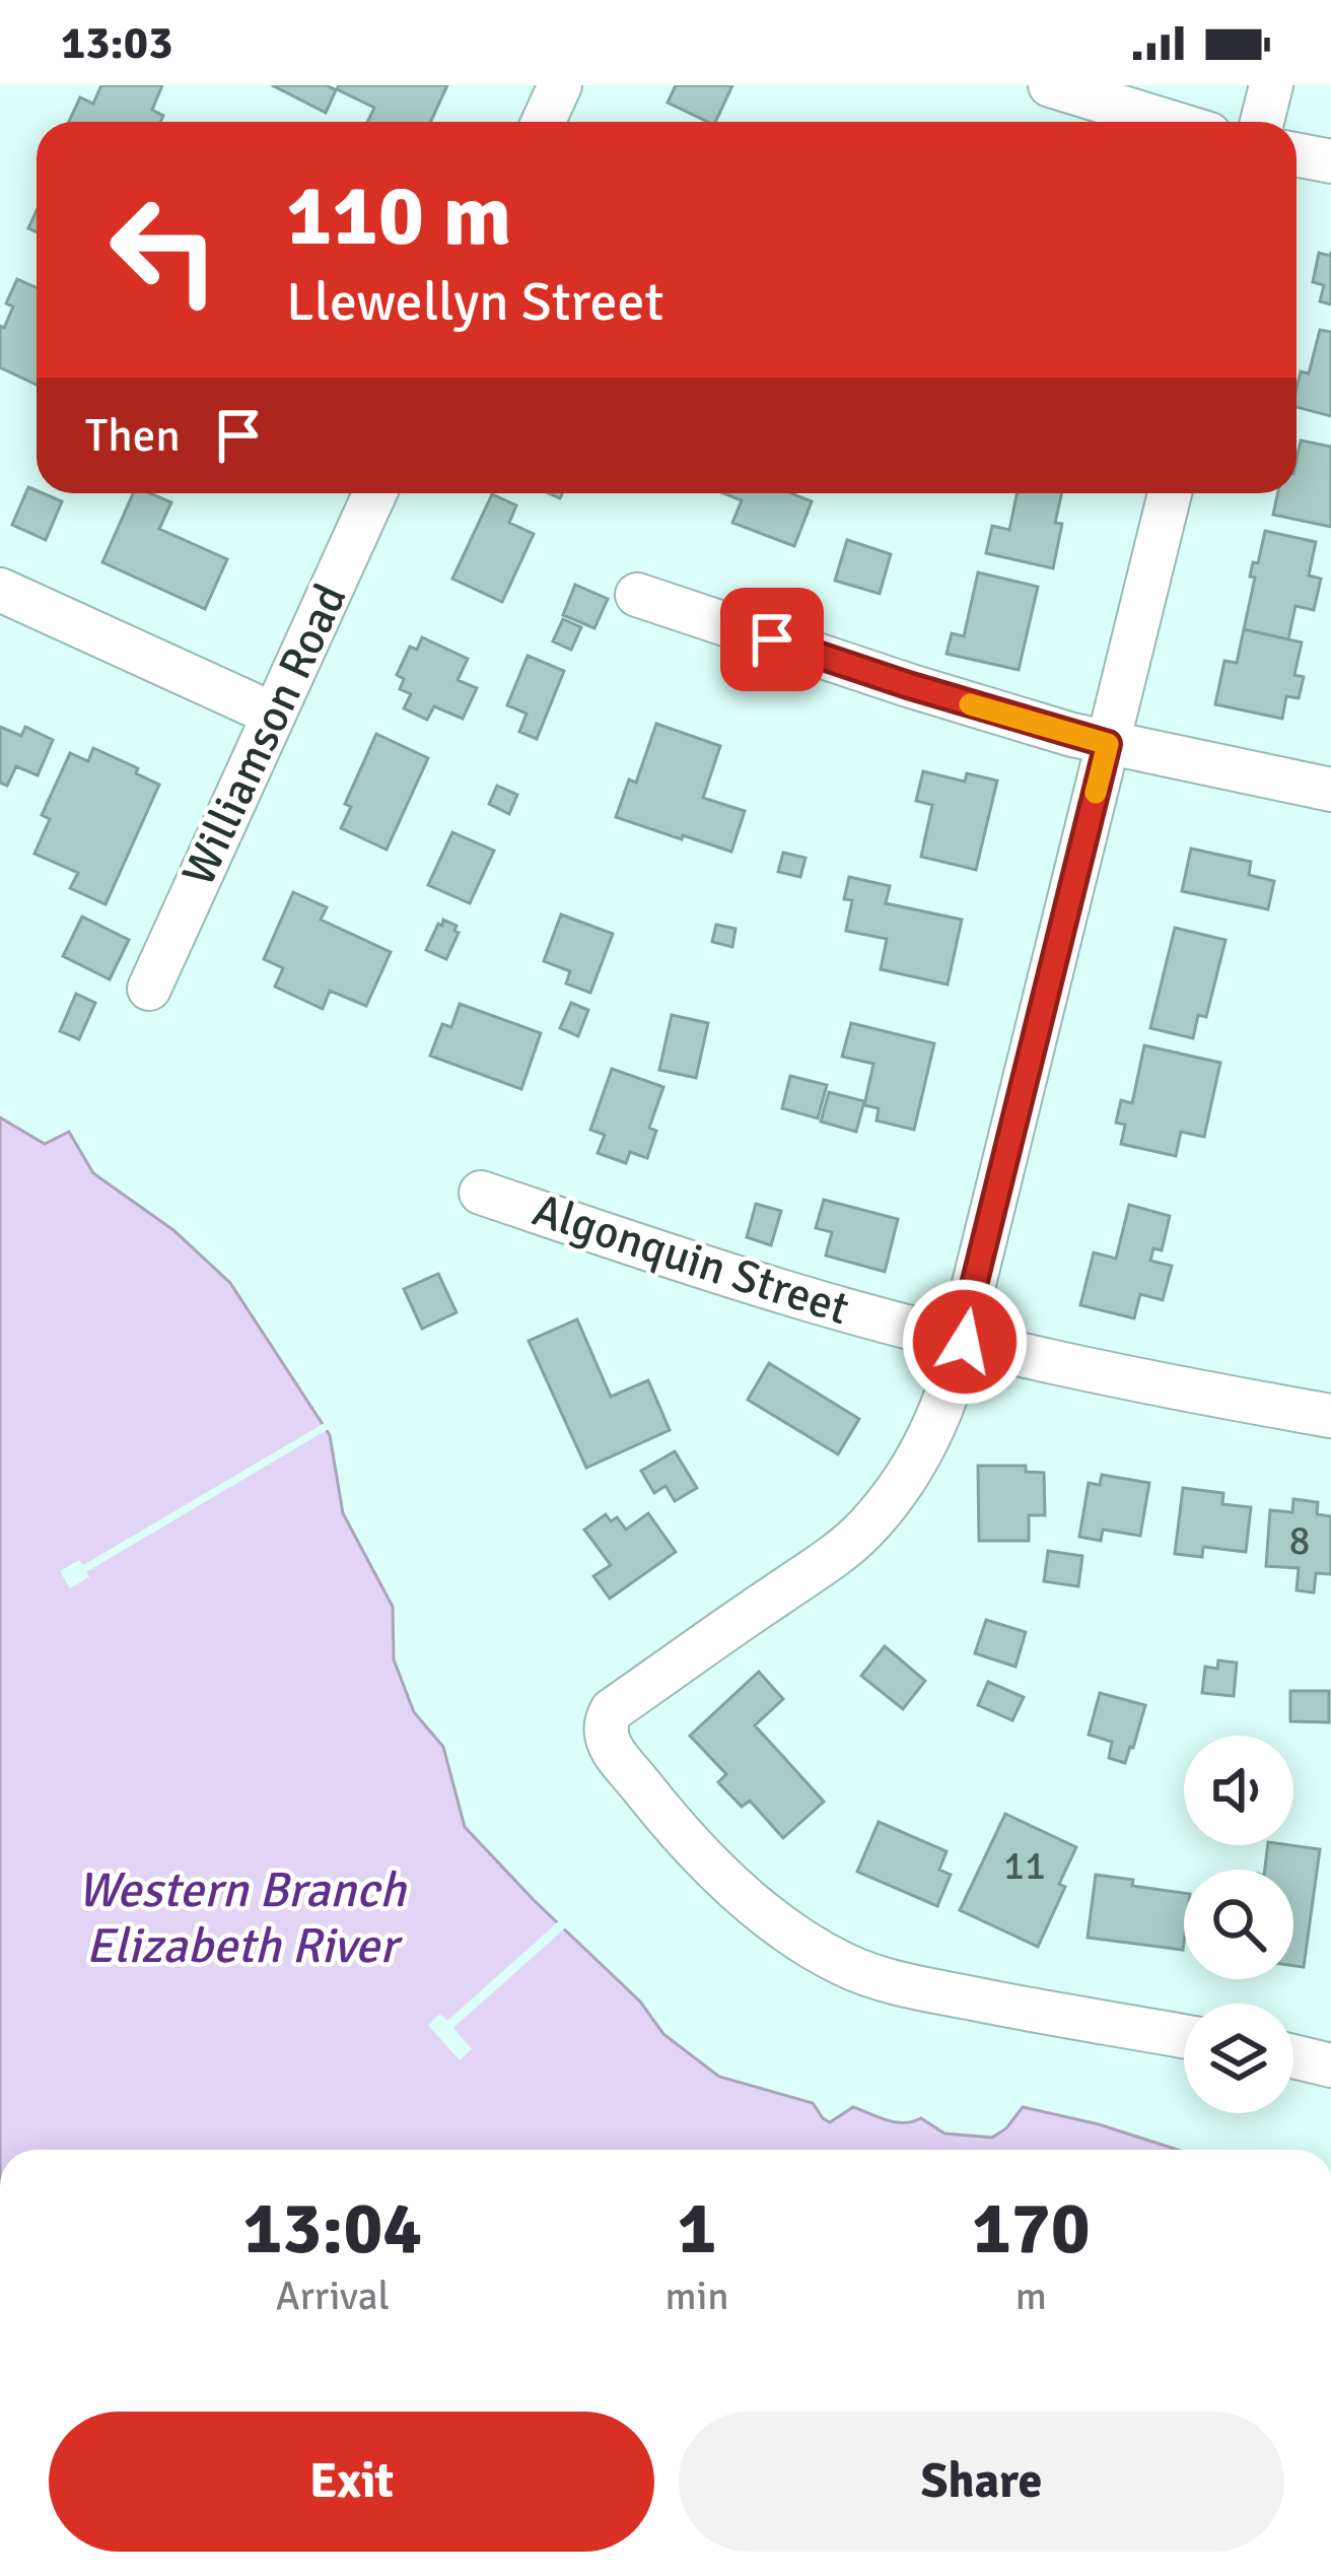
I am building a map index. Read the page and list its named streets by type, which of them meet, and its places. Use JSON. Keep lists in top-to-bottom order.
{
  "streets": {
    "street": ["Williamson Road", "Algonquin Street"]
  },
  "water": ["Western Branch Elizabeth River"],
  "house_numbers": ["8", "11"],
  "page": {
    "status": "13:03",
    "turn": ["110 m", "Llewellyn Street"],
    "then": "Then",
    "eta": [
      "13:04",
      "Arrival",
      "1",
      "min",
      "170",
      "m"
    ],
    "buttons": ["Exit", "Share"]
  }
}
